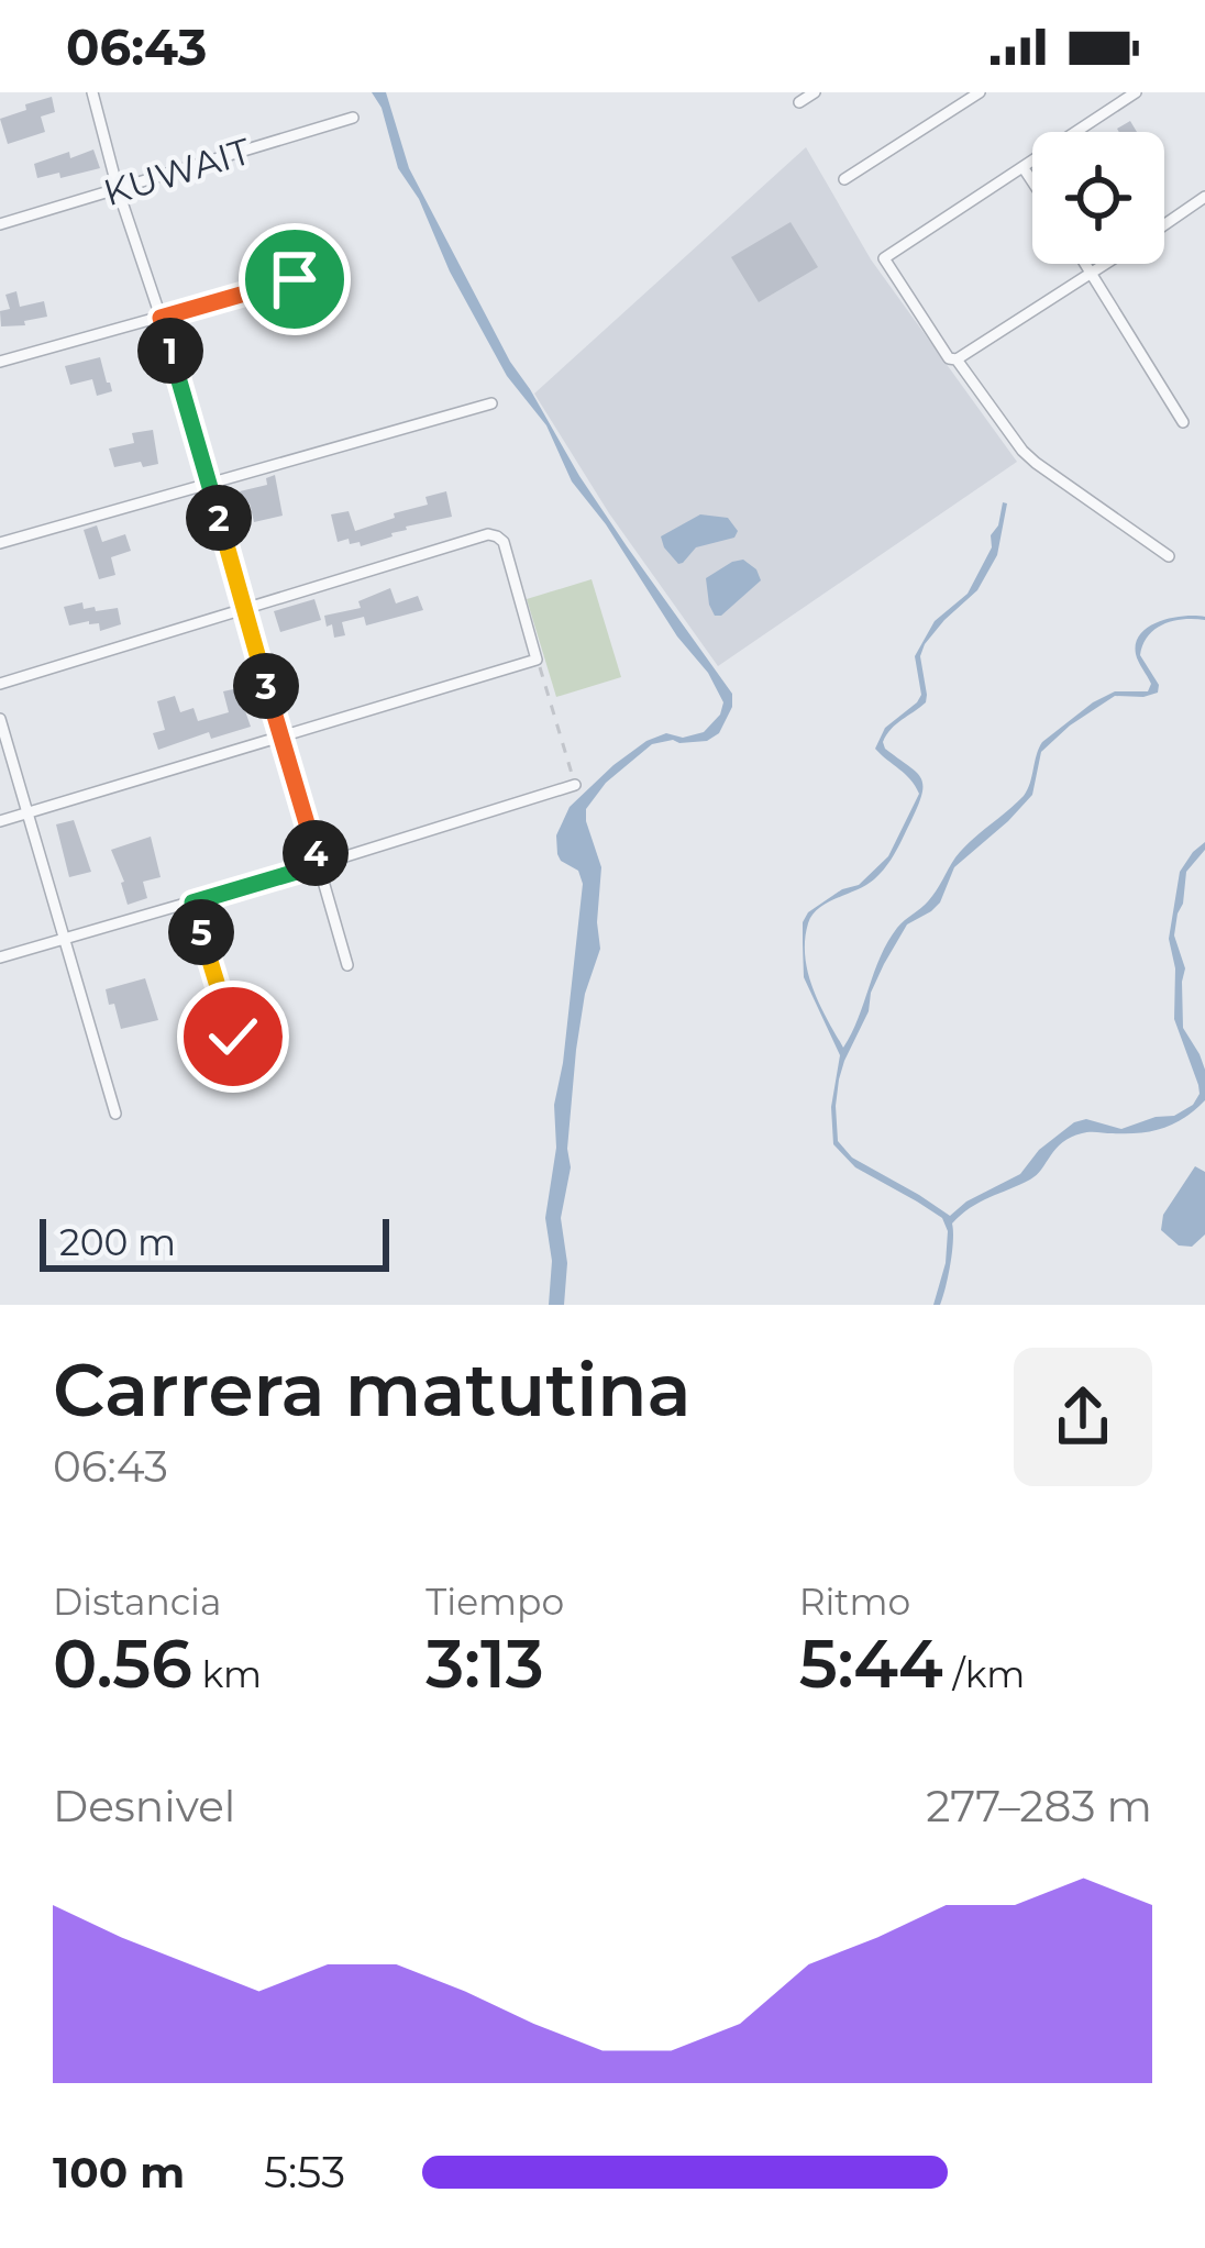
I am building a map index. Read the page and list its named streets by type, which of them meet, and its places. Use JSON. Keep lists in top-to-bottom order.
{
  "streets": {
    "street": ["KUWAIT"]
  },
  "scale_bar": "200 m",
  "page": {
    "status": "06:43",
    "pins": [
      "1",
      "2",
      "3",
      "4",
      "5"
    ],
    "scale": "200 m",
    "heading": ["Carrera matutina", "06:43"],
    "stats": [
      ["Distancia", "0.56 km"],
      ["Tiempo", "3:13"],
      ["Ritmo", "5:44 /km"]
    ],
    "chart": ["Desnivel", "277–283 m"],
    "list": [
      {
        "name": "100 m",
        "note": "5:53"
      }
    ]
  }
}
